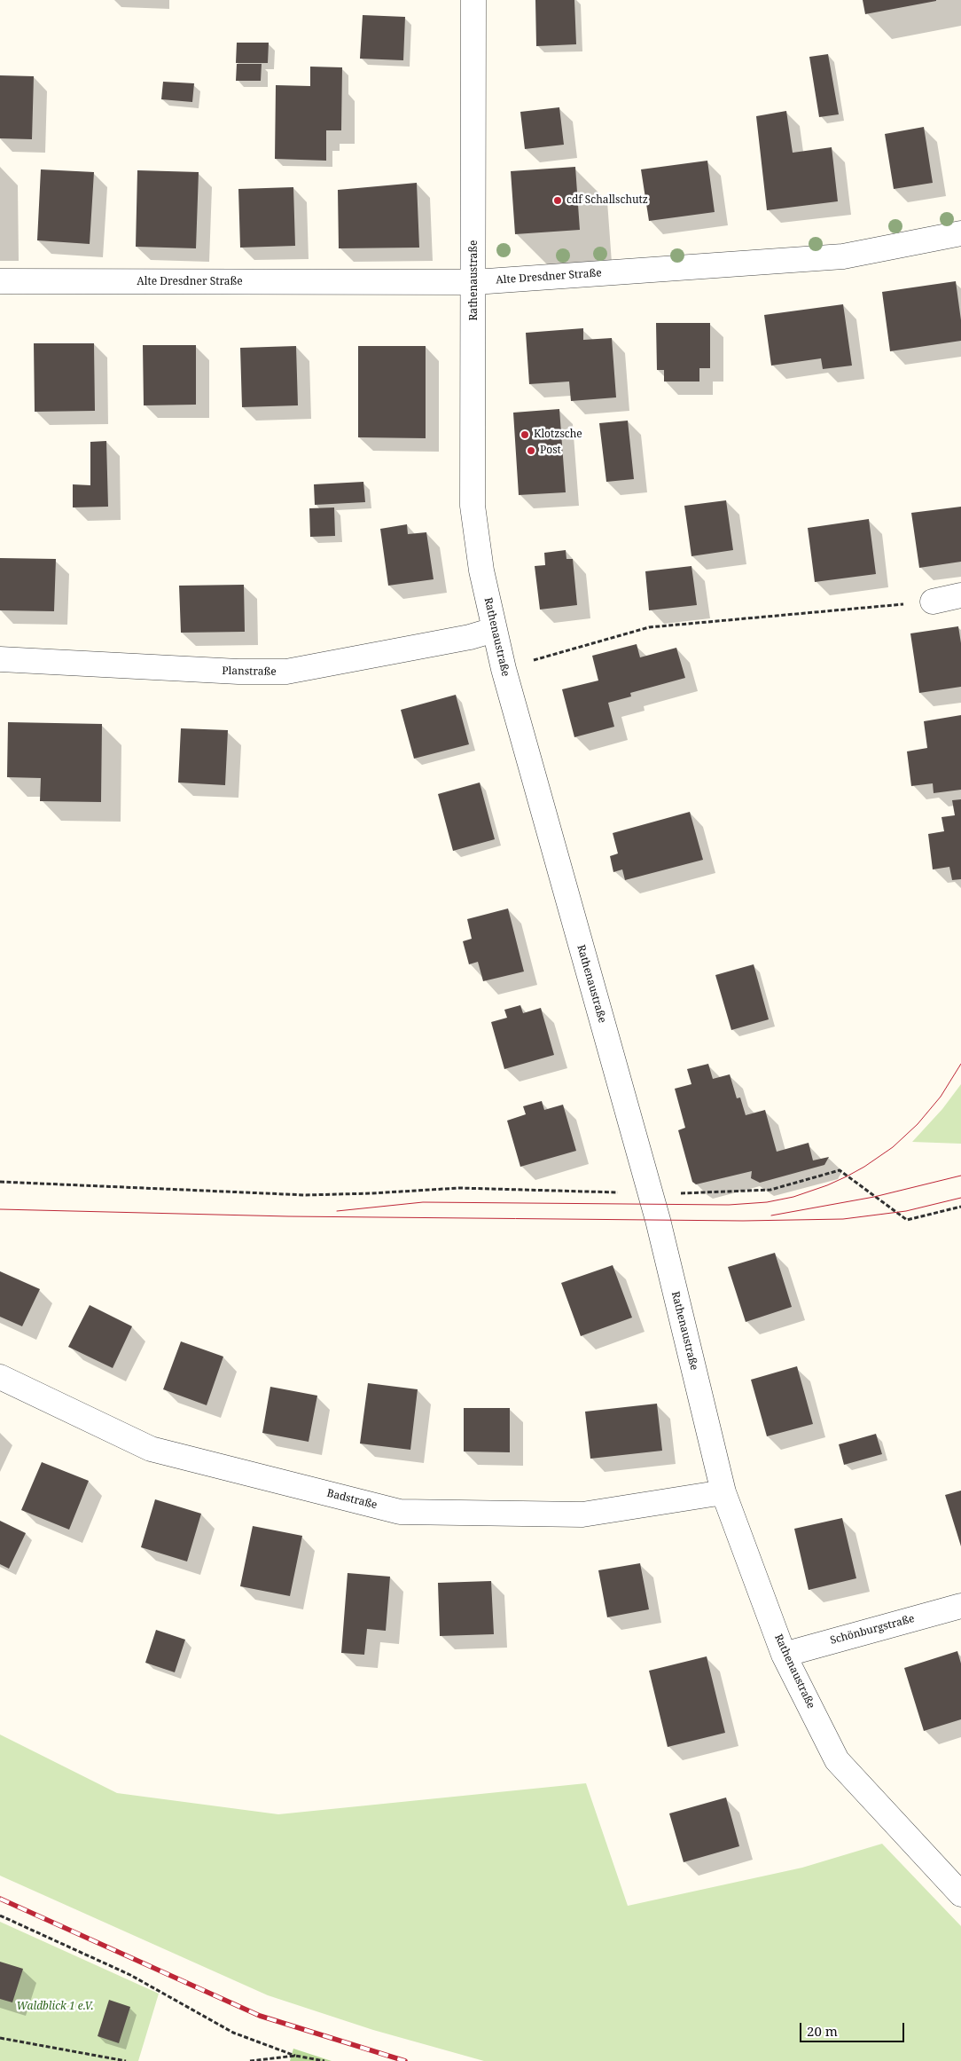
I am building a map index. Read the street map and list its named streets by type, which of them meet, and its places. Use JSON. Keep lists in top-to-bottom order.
{
  "streets": {
    "street": [
      "Alte Dresdner Straße",
      "Rathenaustraße",
      "Planstraße",
      "Badstraße",
      "Schönburgstraße"
    ]
  },
  "crossings": [
    ["Alte Dresdner Straße", "Rathenaustraße"],
    ["Rathenaustraße", "Planstraße"],
    ["Rathenaustraße", "Badstraße"],
    ["Rathenaustraße", "Schönburgstraße"]
  ],
  "parks": ["Waldblick 1 e.V."],
  "places": ["cdf Schallschutz", "Klotzsche", "Post"],
  "scale_bar": "20 m"
}
